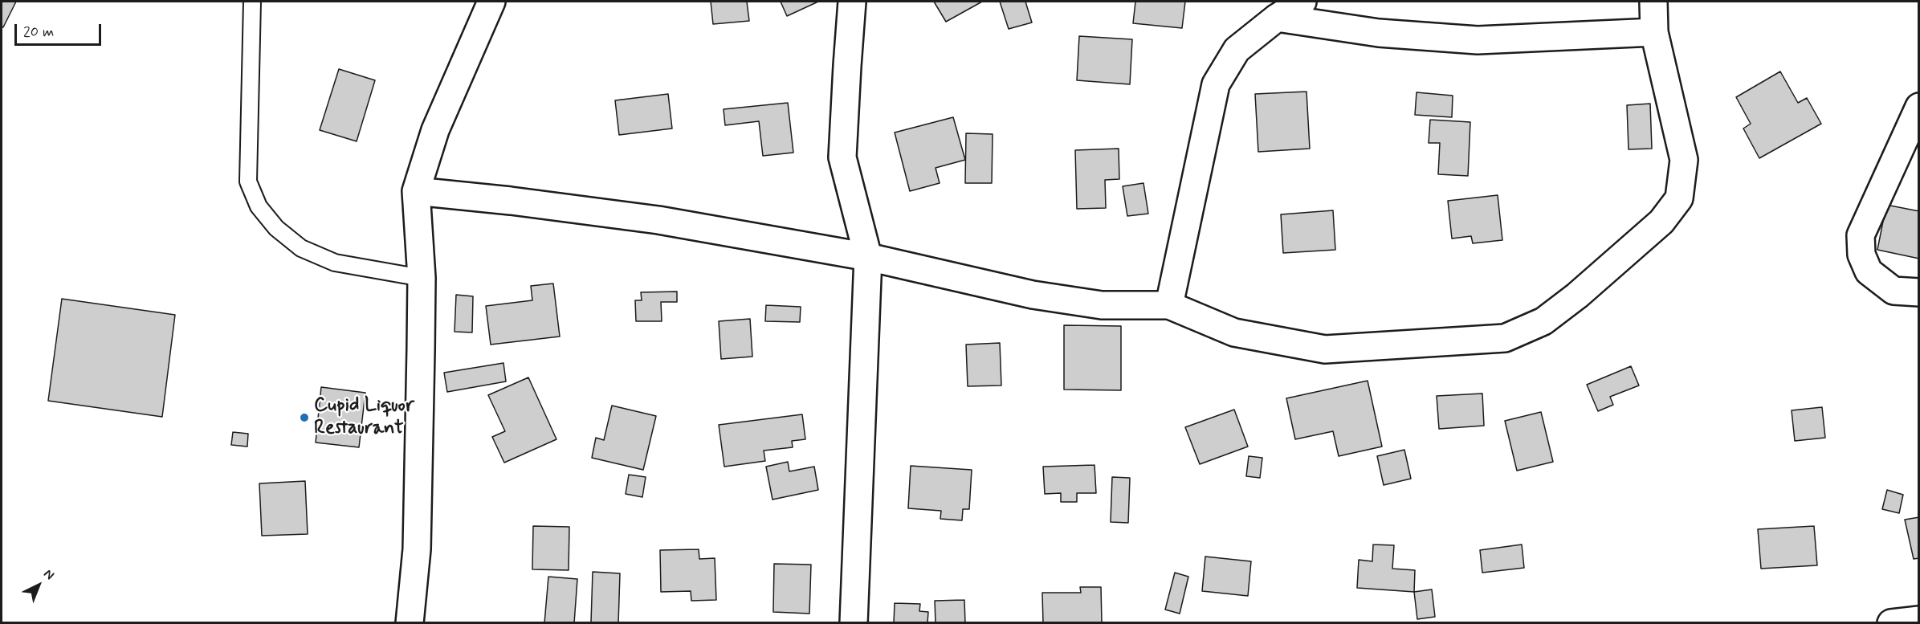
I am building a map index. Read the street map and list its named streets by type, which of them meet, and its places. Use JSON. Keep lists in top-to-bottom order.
{
  "places": ["Cupid Liquor Restaurant"],
  "scale_bar": "20 m",
  "north": "top right"
}
